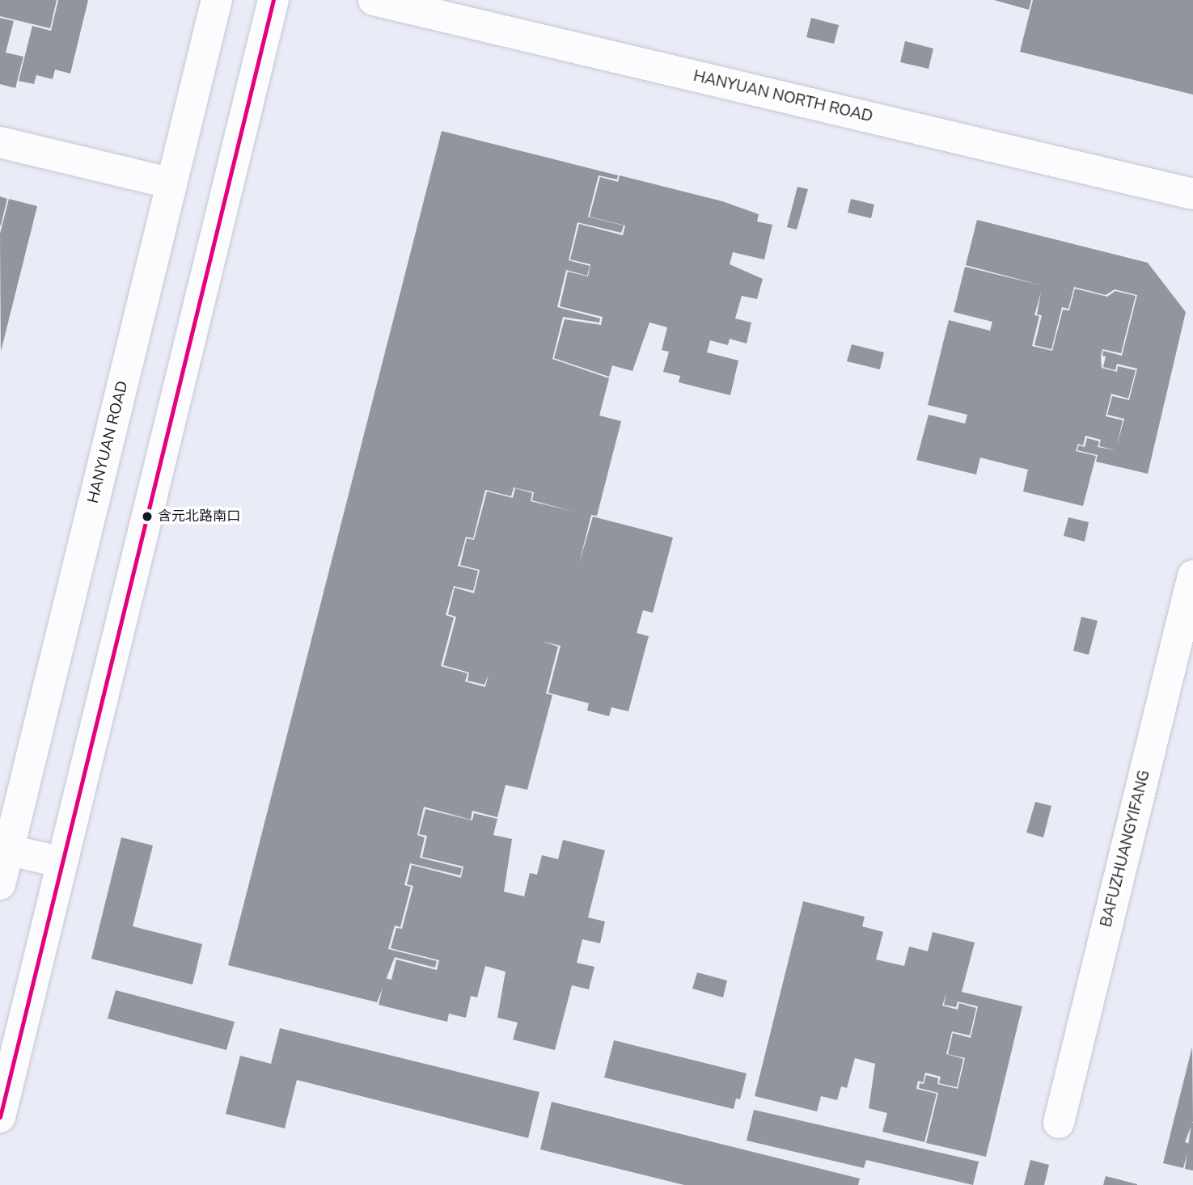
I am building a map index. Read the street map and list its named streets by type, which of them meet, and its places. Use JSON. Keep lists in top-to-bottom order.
{
  "streets": {
    "main road": ["HANYUAN NORTH ROAD", "HANYUAN ROAD", "BAFUZHUANGYIFANG"]
  },
  "places": ["含元北路南口"]
}
